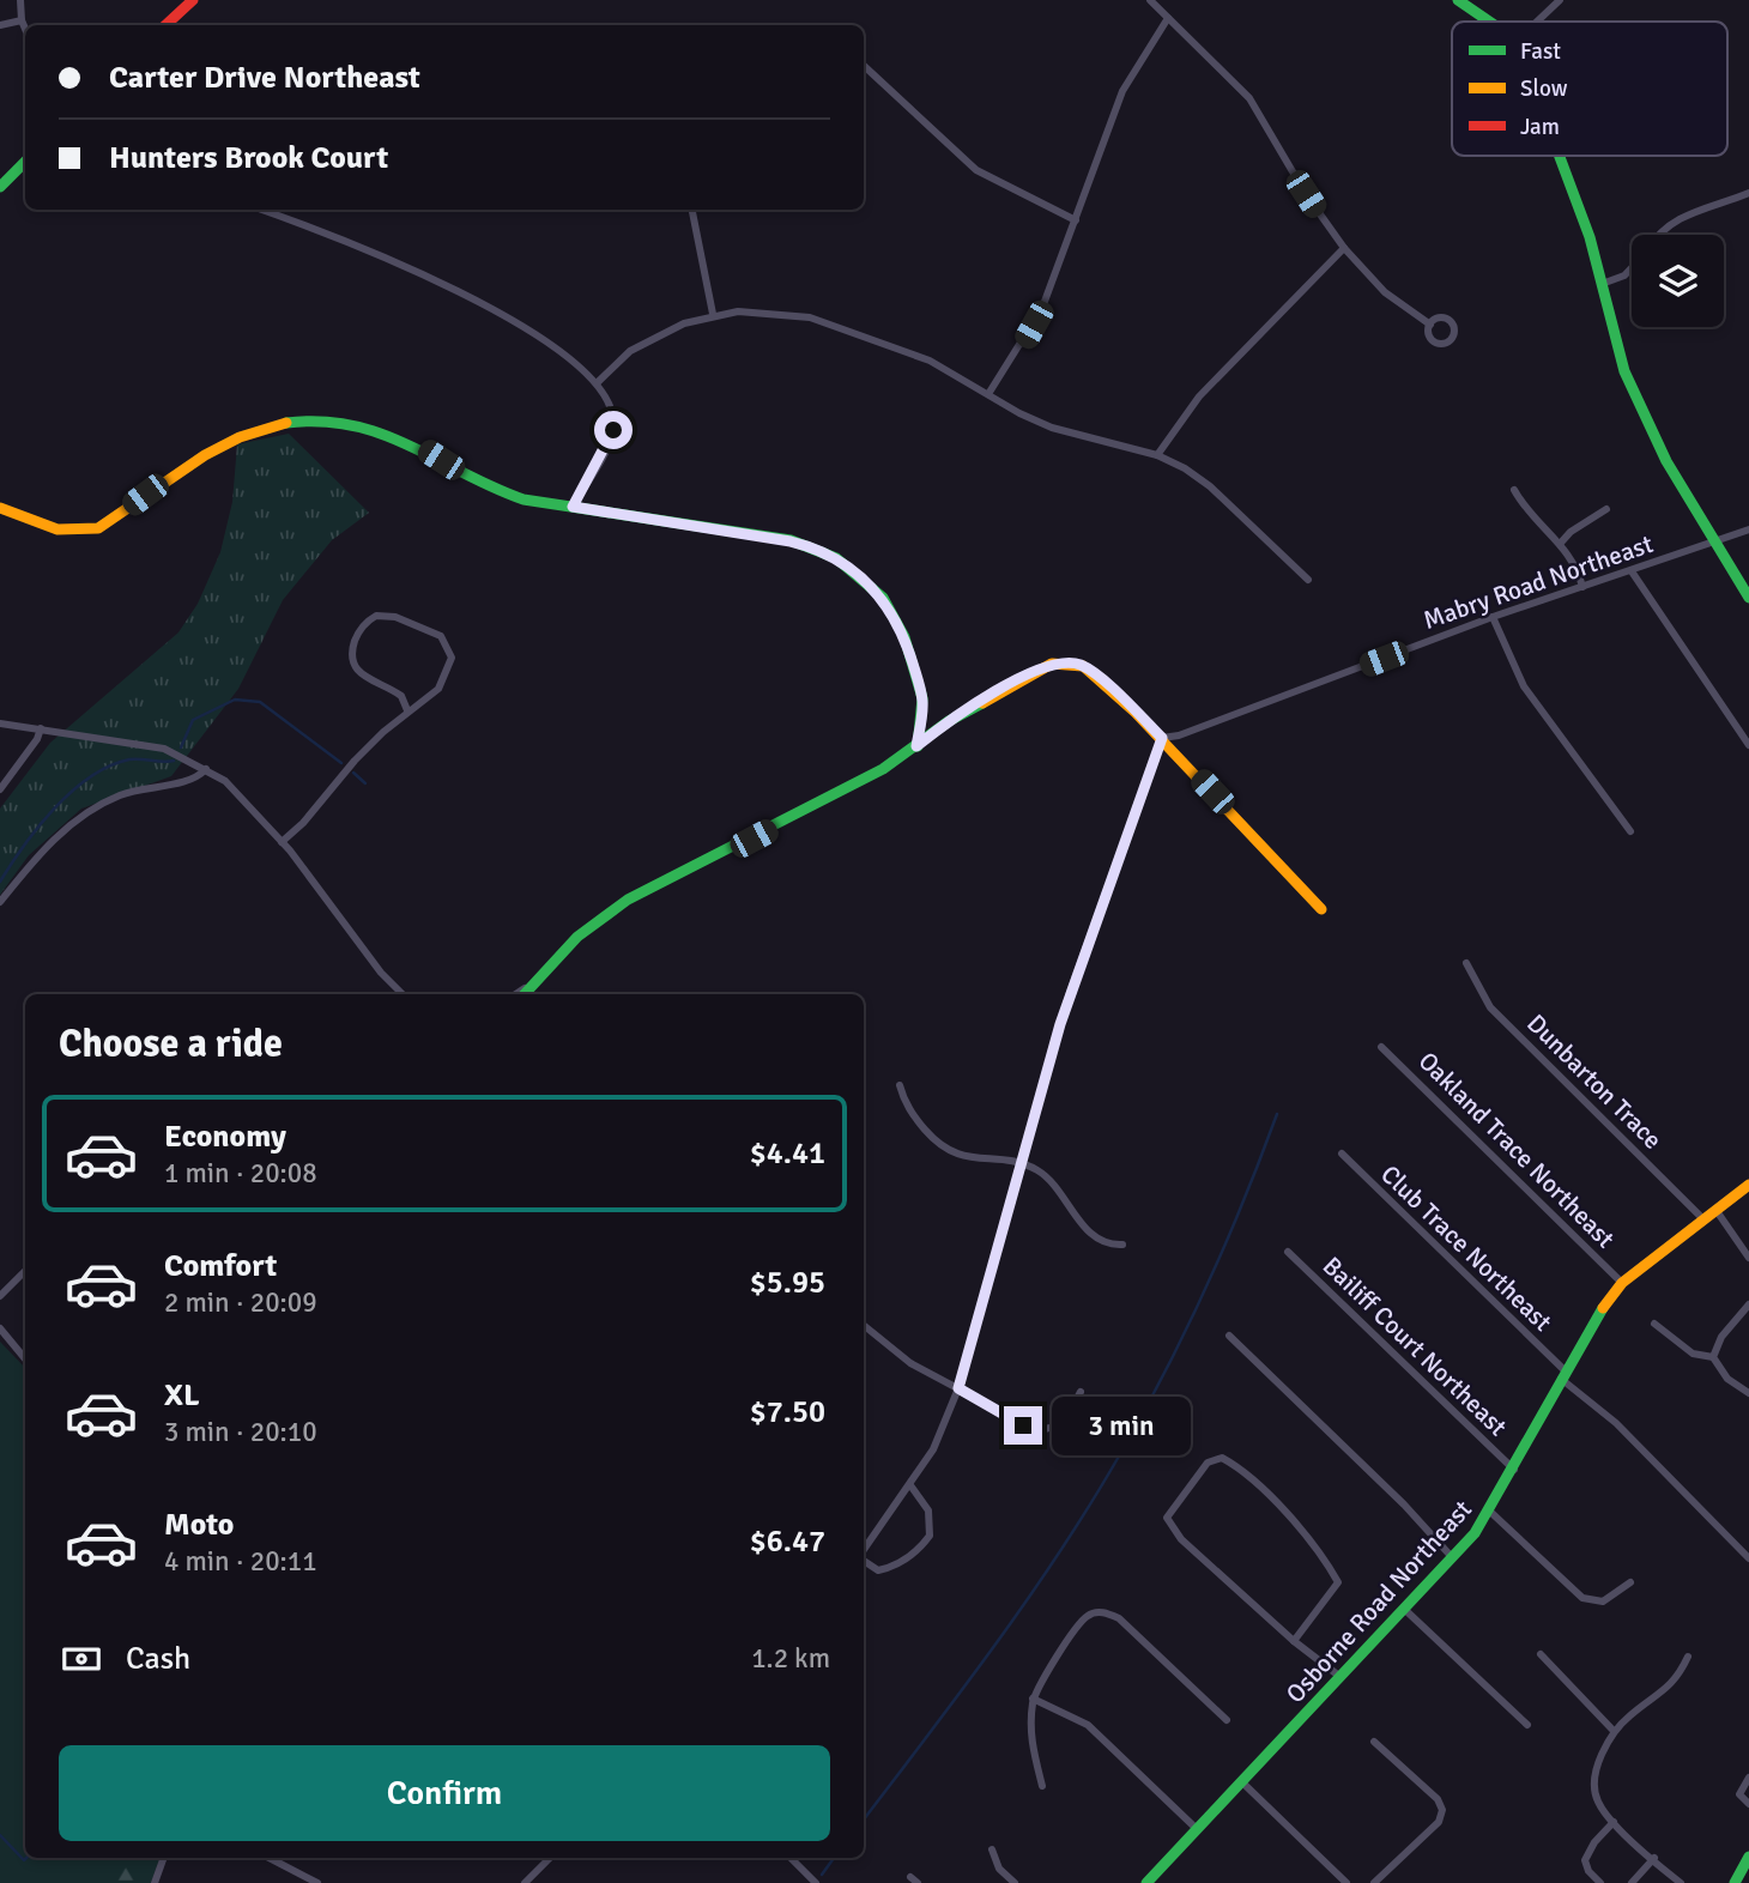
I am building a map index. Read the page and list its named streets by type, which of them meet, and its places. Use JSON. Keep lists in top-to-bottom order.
{
  "streets": {
    "street": [
      "Mabry Road Northeast",
      "Dunbarton Trace",
      "Oakland Trace Northeast",
      "Club Trace Northeast",
      "Bailiff Court Northeast",
      "Osborne Road Northeast"
    ]
  },
  "crossings": [
    ["Dunbarton Trace", "Osborne Road Northeast"],
    ["Oakland Trace Northeast", "Osborne Road Northeast"],
    ["Club Trace Northeast", "Osborne Road Northeast"],
    ["Bailiff Court Northeast", "Osborne Road Northeast"]
  ],
  "legend": ["Fast", "Slow", "Jam"],
  "page": {
    "banner": ["Carter Drive Northeast", "Hunters Brook Court"],
    "heading": "Choose a ride",
    "list": [
      {
        "name": "Economy",
        "note": "1 min · 20:08",
        "value": "$4.41"
      },
      {
        "name": "Comfort",
        "note": "2 min · 20:09",
        "value": "$5.95"
      },
      {
        "name": "XL",
        "note": "3 min · 20:10",
        "value": "$7.50"
      },
      {
        "name": "Moto",
        "note": "4 min · 20:11",
        "value": "$6.47"
      }
    ],
    "bubble": "3 min",
    "pay": ["Cash", "1.2 km"],
    "buttons": "Confirm"
  }
}
